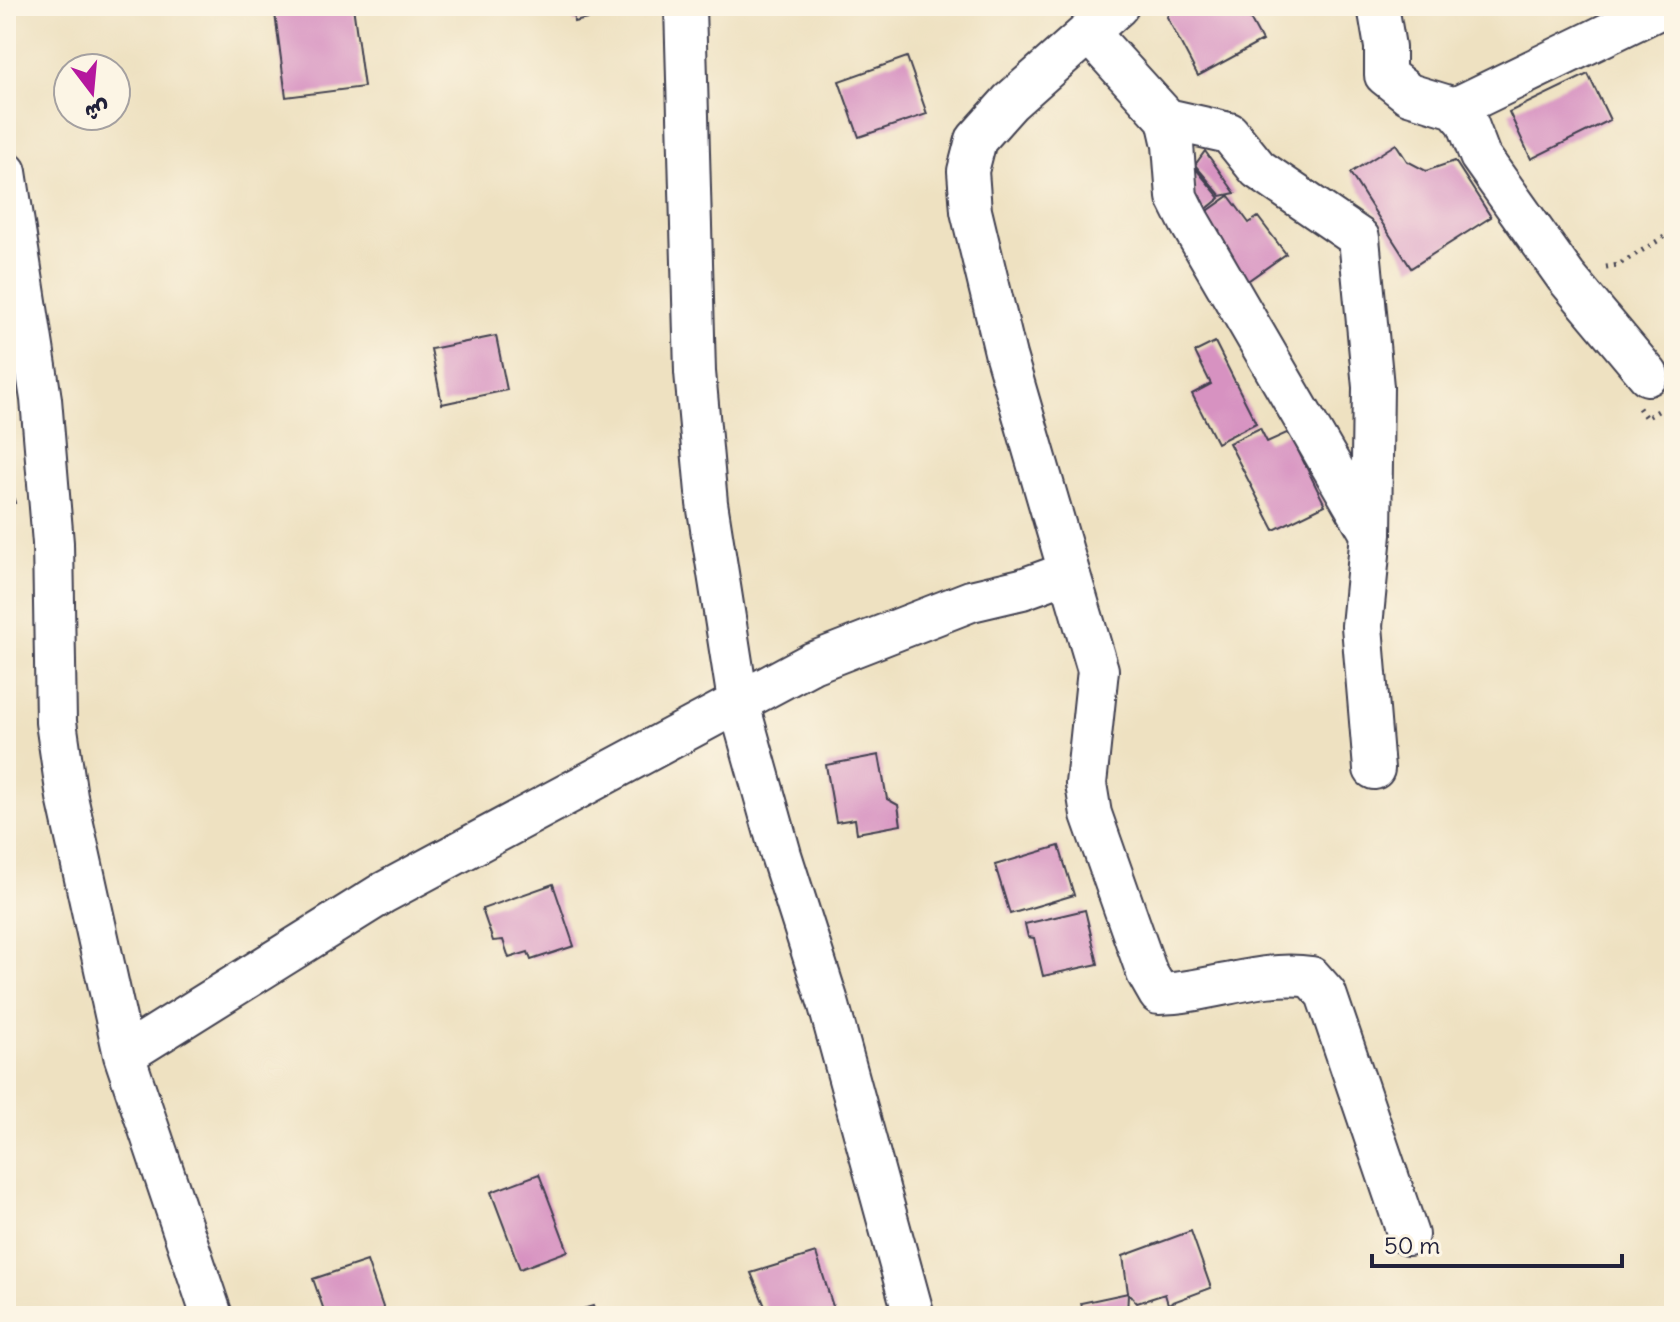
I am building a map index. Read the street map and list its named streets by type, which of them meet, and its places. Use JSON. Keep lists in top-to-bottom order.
{
  "scale_bar": "50 m",
  "north": "bottom"
}
